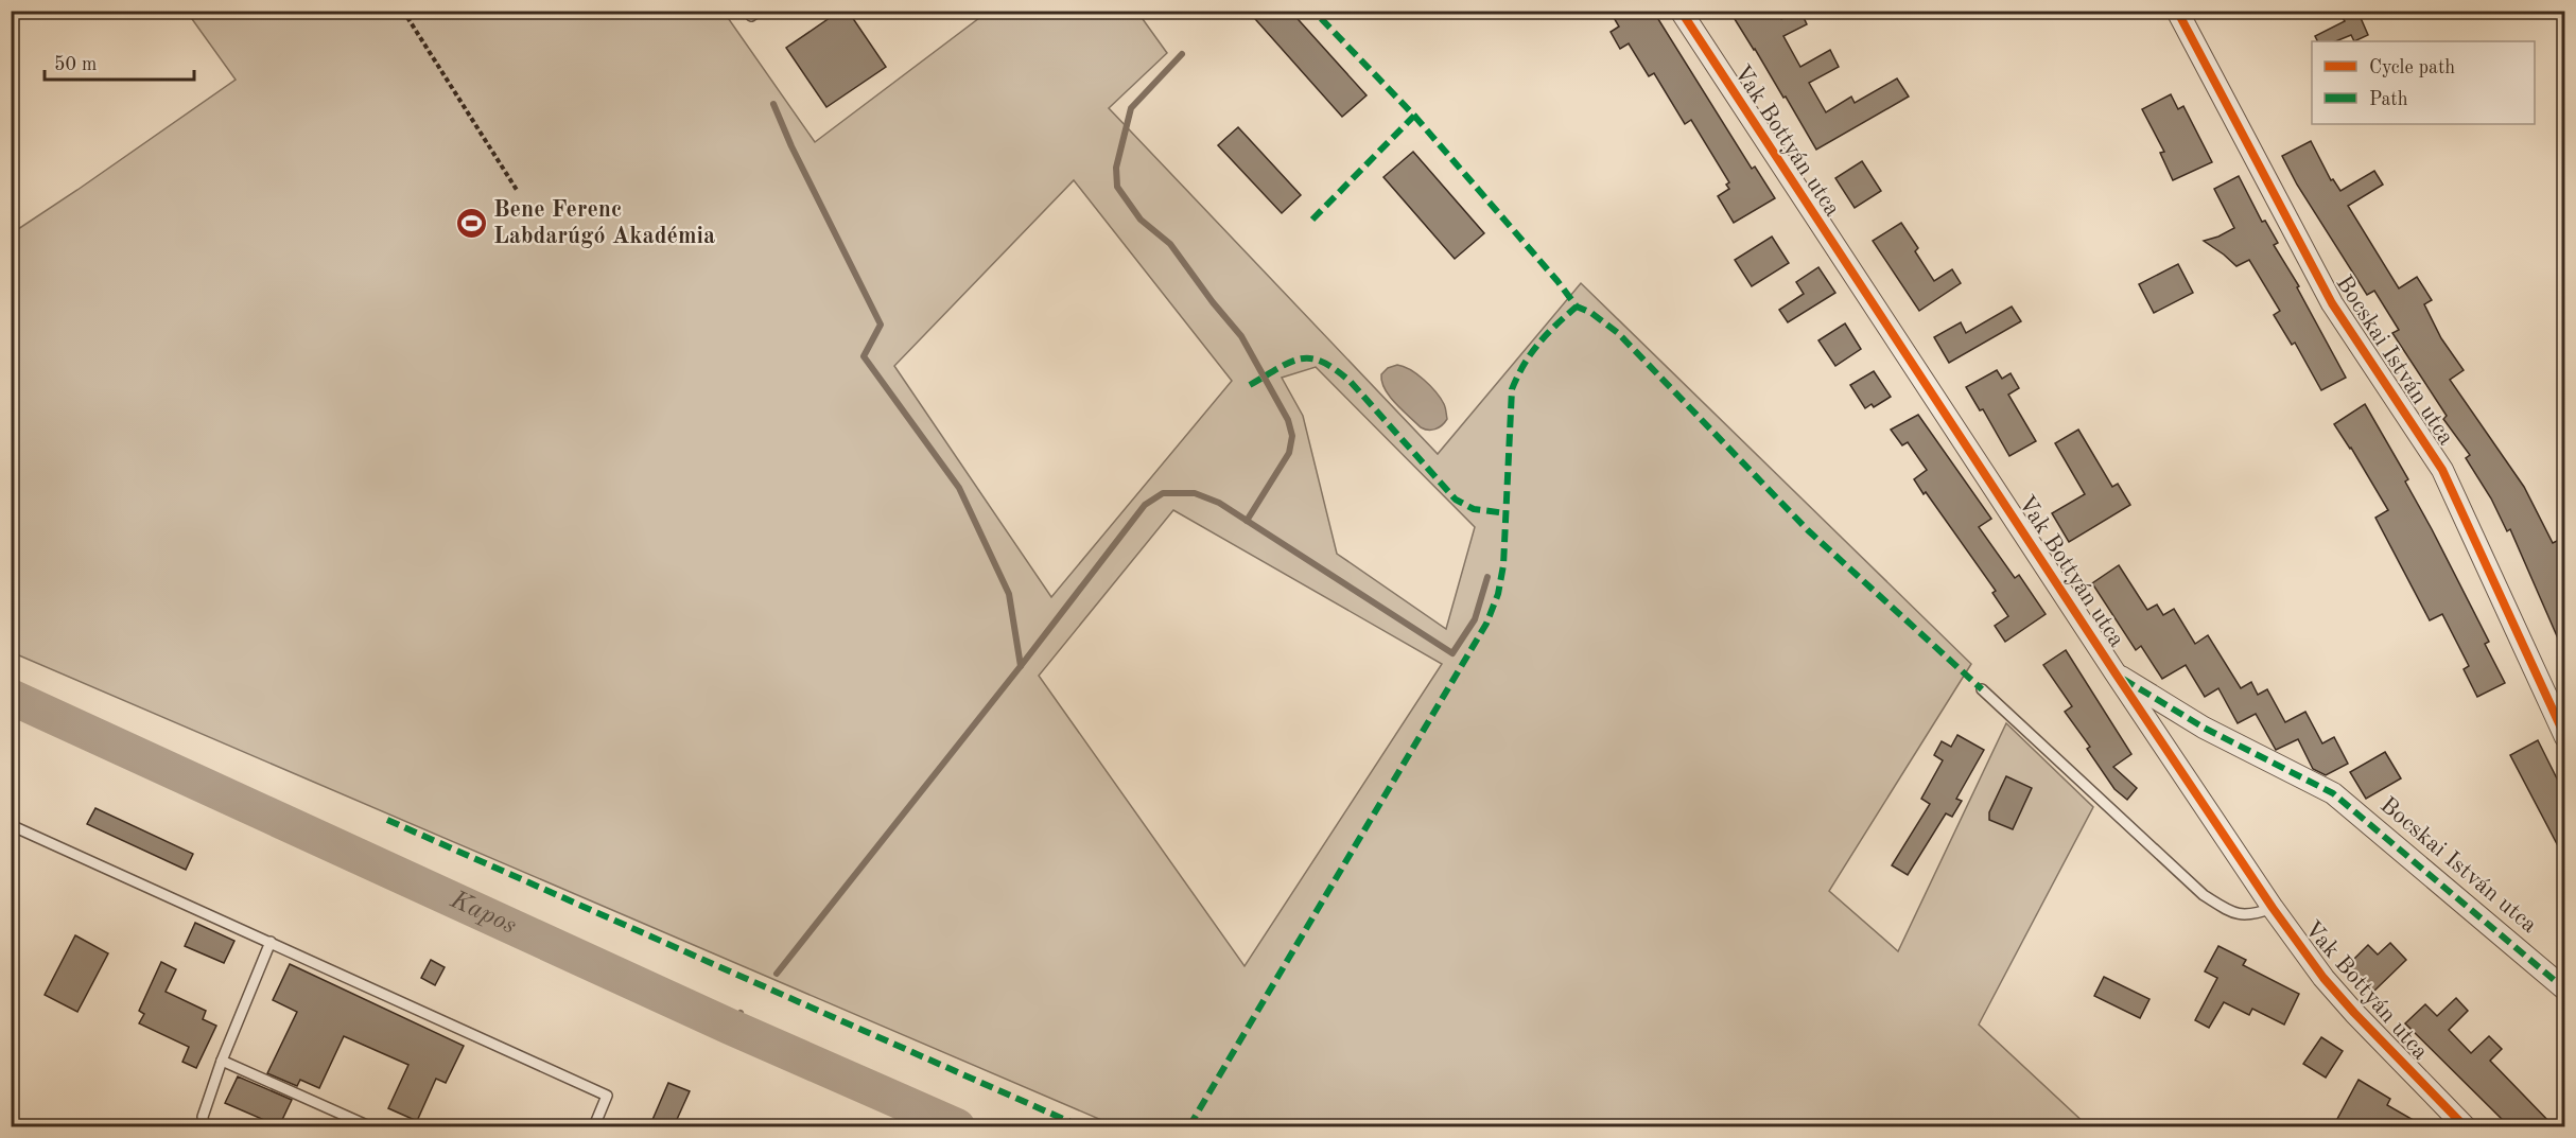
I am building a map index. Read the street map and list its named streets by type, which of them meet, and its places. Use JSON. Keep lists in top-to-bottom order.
{
  "streets": {
    "street": ["Vak Bottyán utca", "Bocskai István utca"]
  },
  "crossings": [
    ["Vak Bottyán utca", "Bocskai István utca"]
  ],
  "water": ["Kapos"],
  "places": {
    "sports": ["Bene Ferenc Labdarúgó Akadémia"]
  },
  "legend": ["Cycle path", "Path"],
  "scale_bar": "50 m"
}
